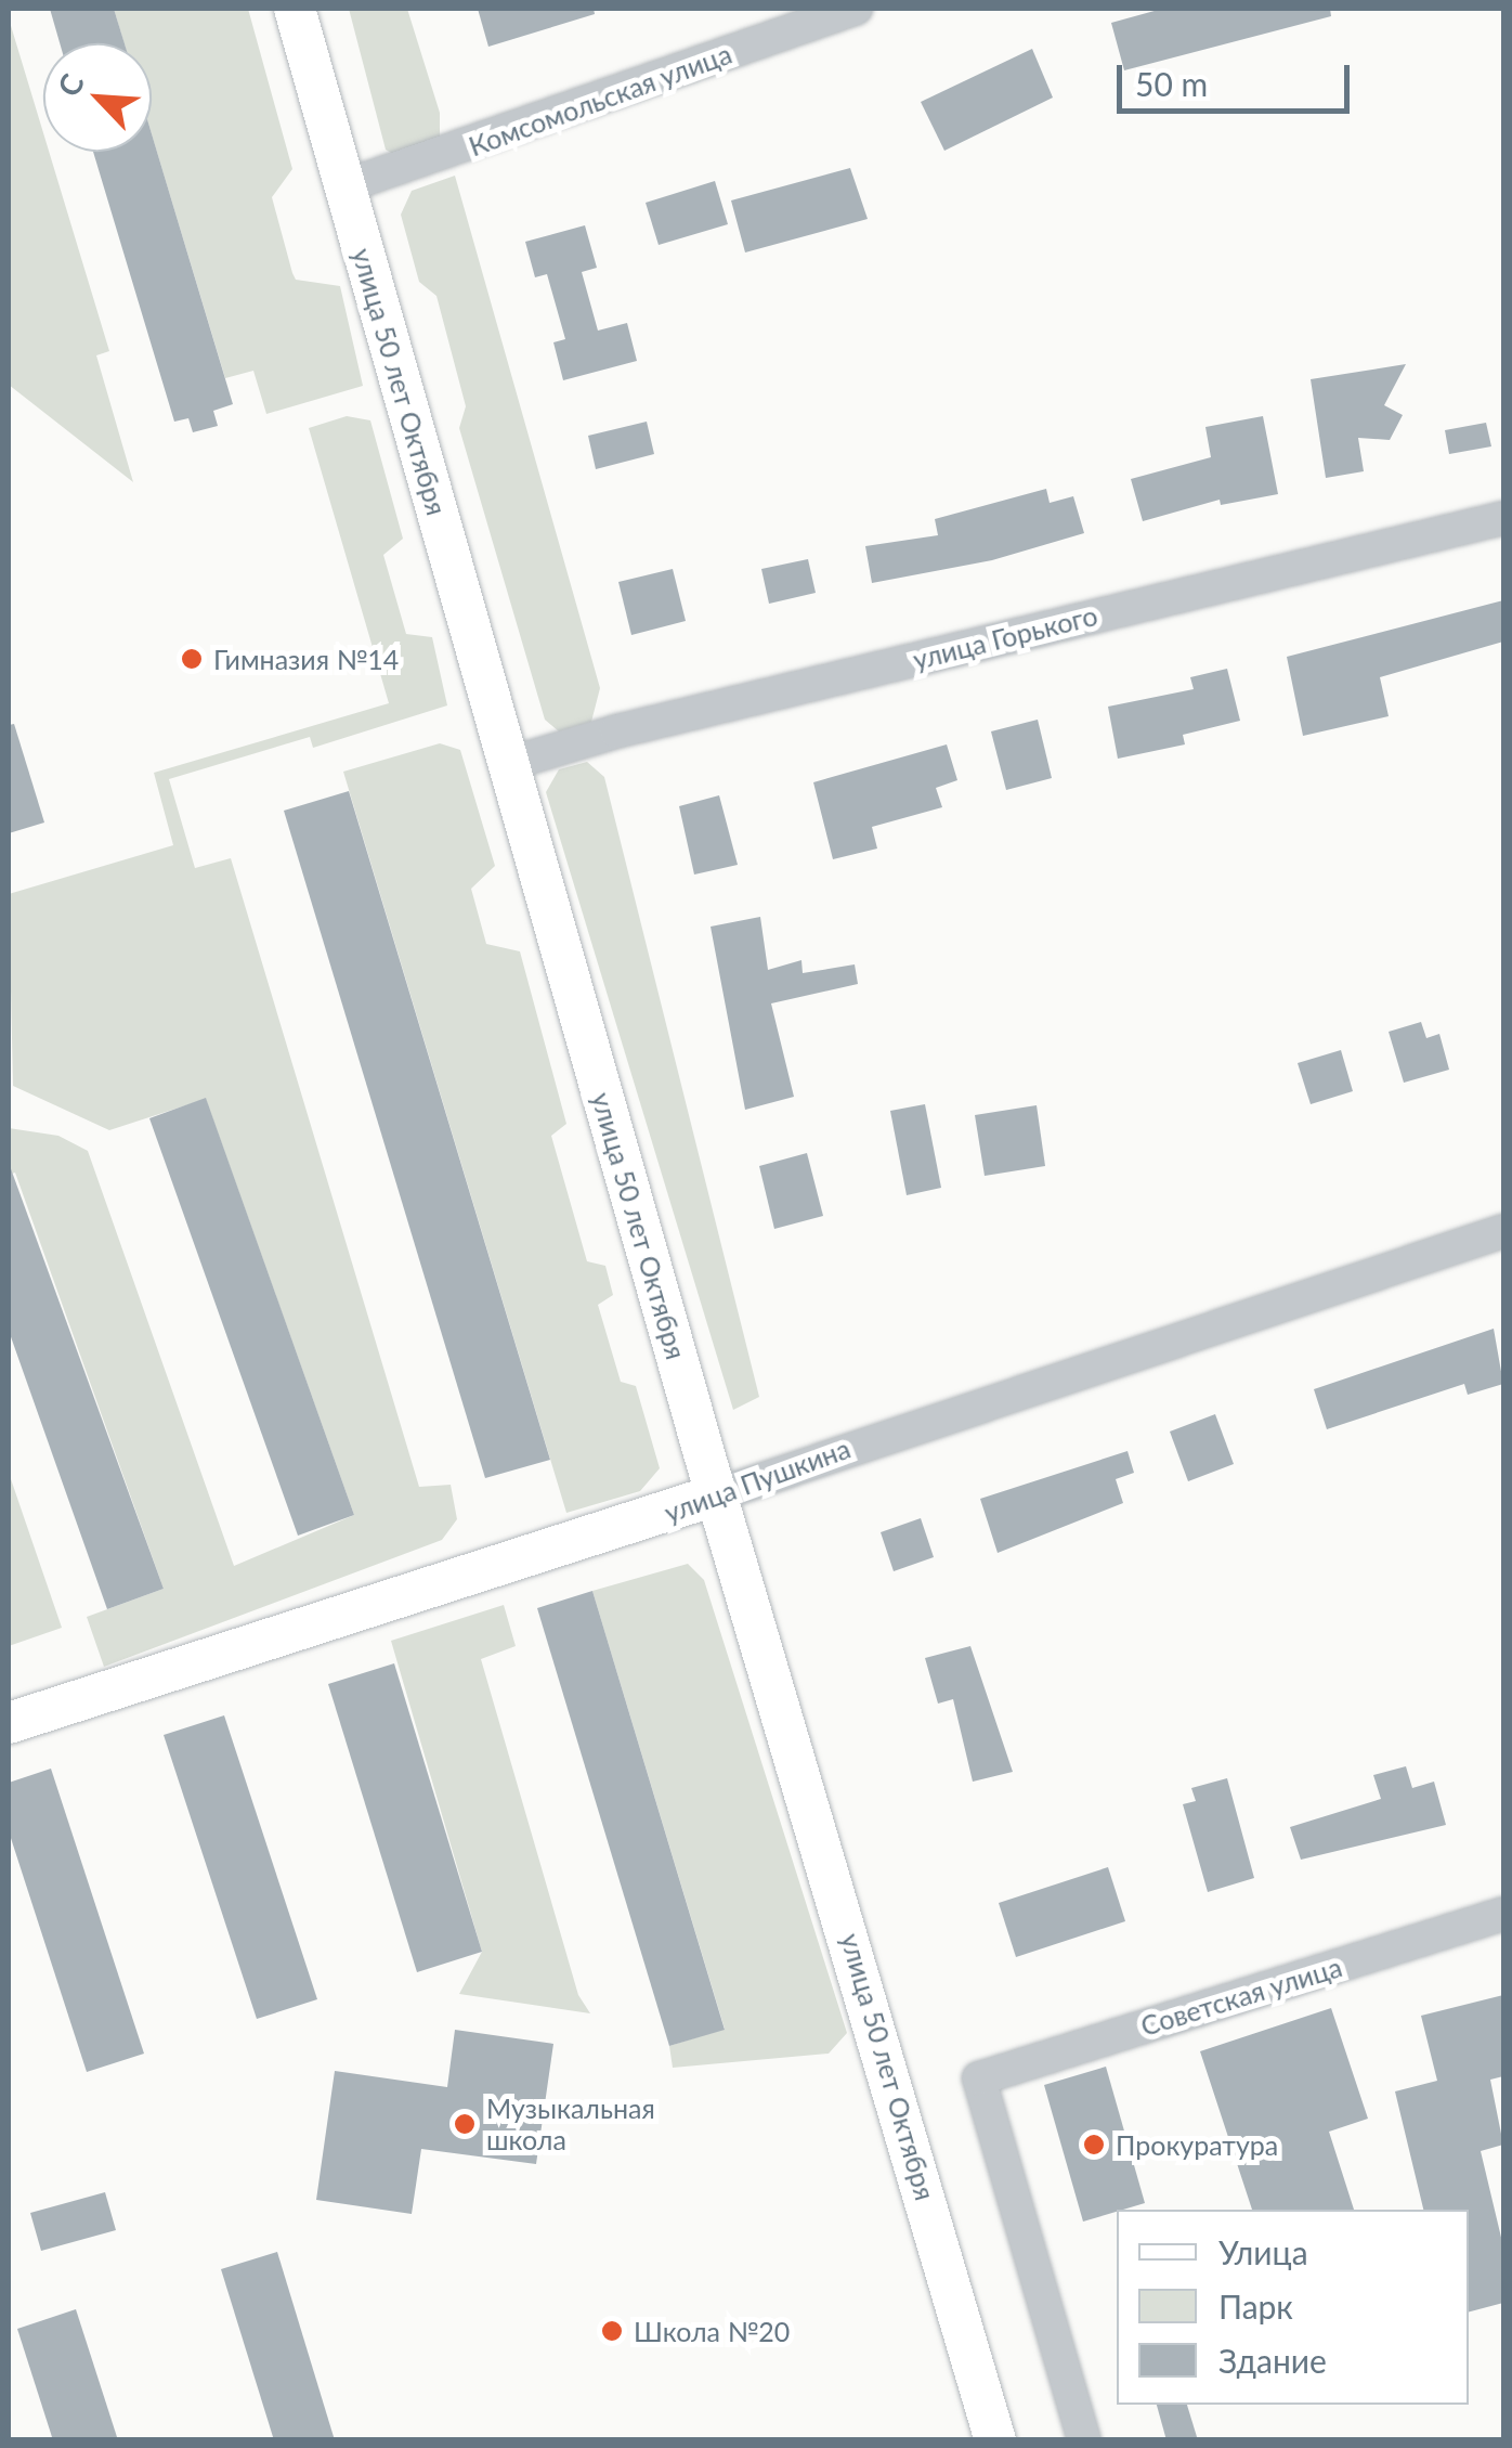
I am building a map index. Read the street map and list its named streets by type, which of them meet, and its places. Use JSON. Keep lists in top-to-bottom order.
{
  "streets": {
    "main road": ["улица 50 лет Октября", "улица Пушкина"],
    "street": ["Комсомольская улица", "улица Горького", "Советская улица"]
  },
  "crossings": [
    ["Комсомольская улица", "улица 50 лет Октября"],
    ["улица 50 лет Октября", "улица Горького"],
    ["улица 50 лет Октября", "улица Пушкина"]
  ],
  "places": [
    "Гимназия №14",
    "Музыкальная школа",
    "Прокуратура",
    "Школа №20"
  ],
  "legend": ["Улица", "Парк", "Здание"],
  "scale_bar": "50 m",
  "north": "top left"
}
